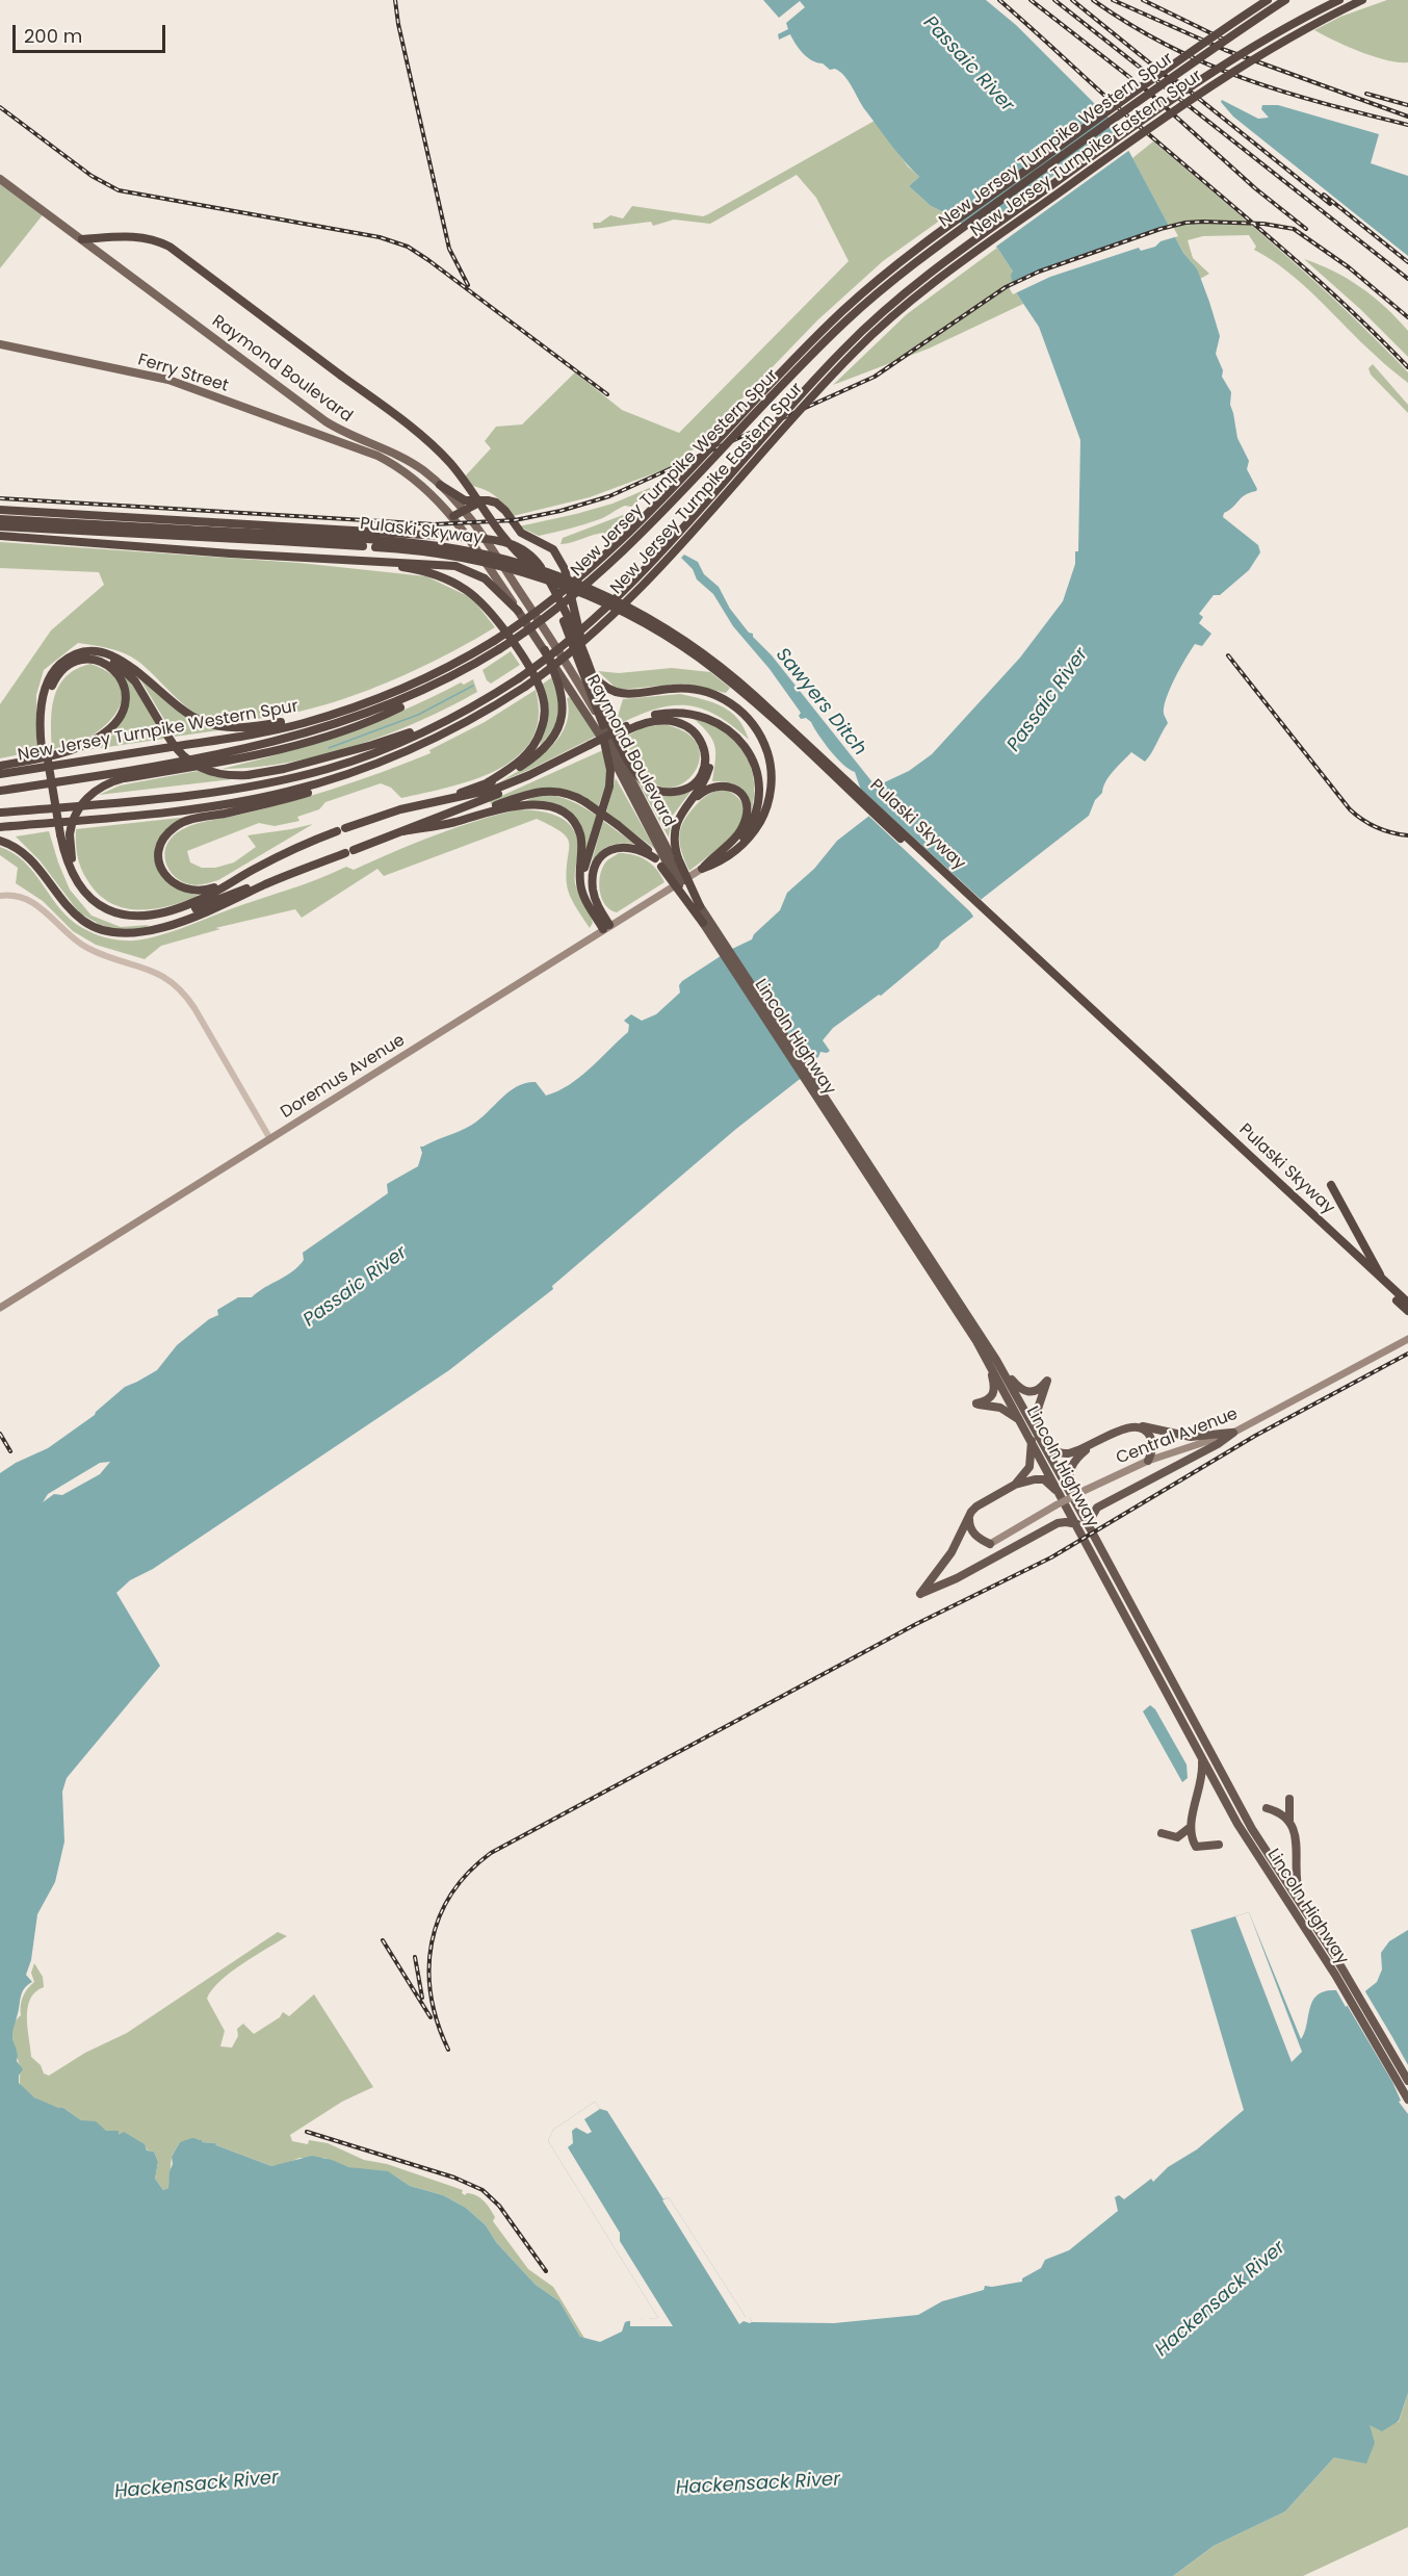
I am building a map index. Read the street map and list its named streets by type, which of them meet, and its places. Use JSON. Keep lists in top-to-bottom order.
{
  "streets": {
    "highway": [
      "New Jersey Turnpike Western Spur",
      "New Jersey Turnpike Eastern Spur",
      "Raymond Boulevard",
      "Pulaski Skyway",
      "Lincoln Highway"
    ],
    "main road": ["Ferry Street", "Doremus Avenue", "Central Avenue"]
  },
  "crossings": [
    ["Raymond Boulevard", "Ferry Street"]
  ],
  "water": ["Passaic River", "Sawyers Ditch", "Hackensack River"],
  "scale_bar": "200 m"
}
